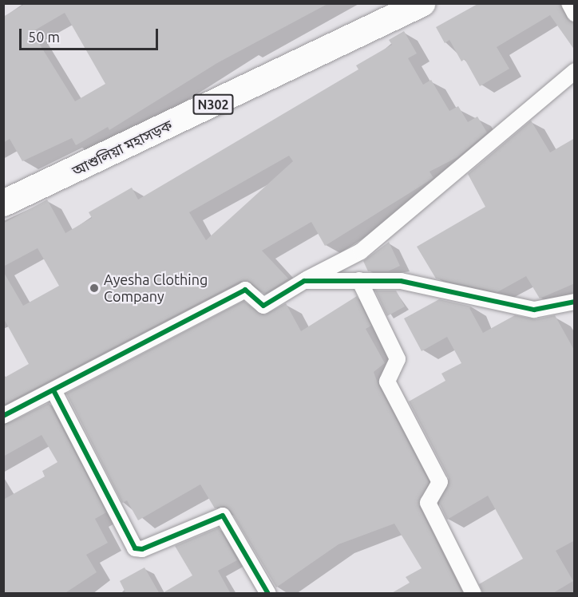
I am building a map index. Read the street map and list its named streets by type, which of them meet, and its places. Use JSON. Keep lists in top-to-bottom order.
{
  "streets": {
    "highway": ["N302", "আশুলিয়া মহাসড়ক"]
  },
  "places": ["Ayesha Clothing Company"],
  "scale_bar": "50 m"
}
